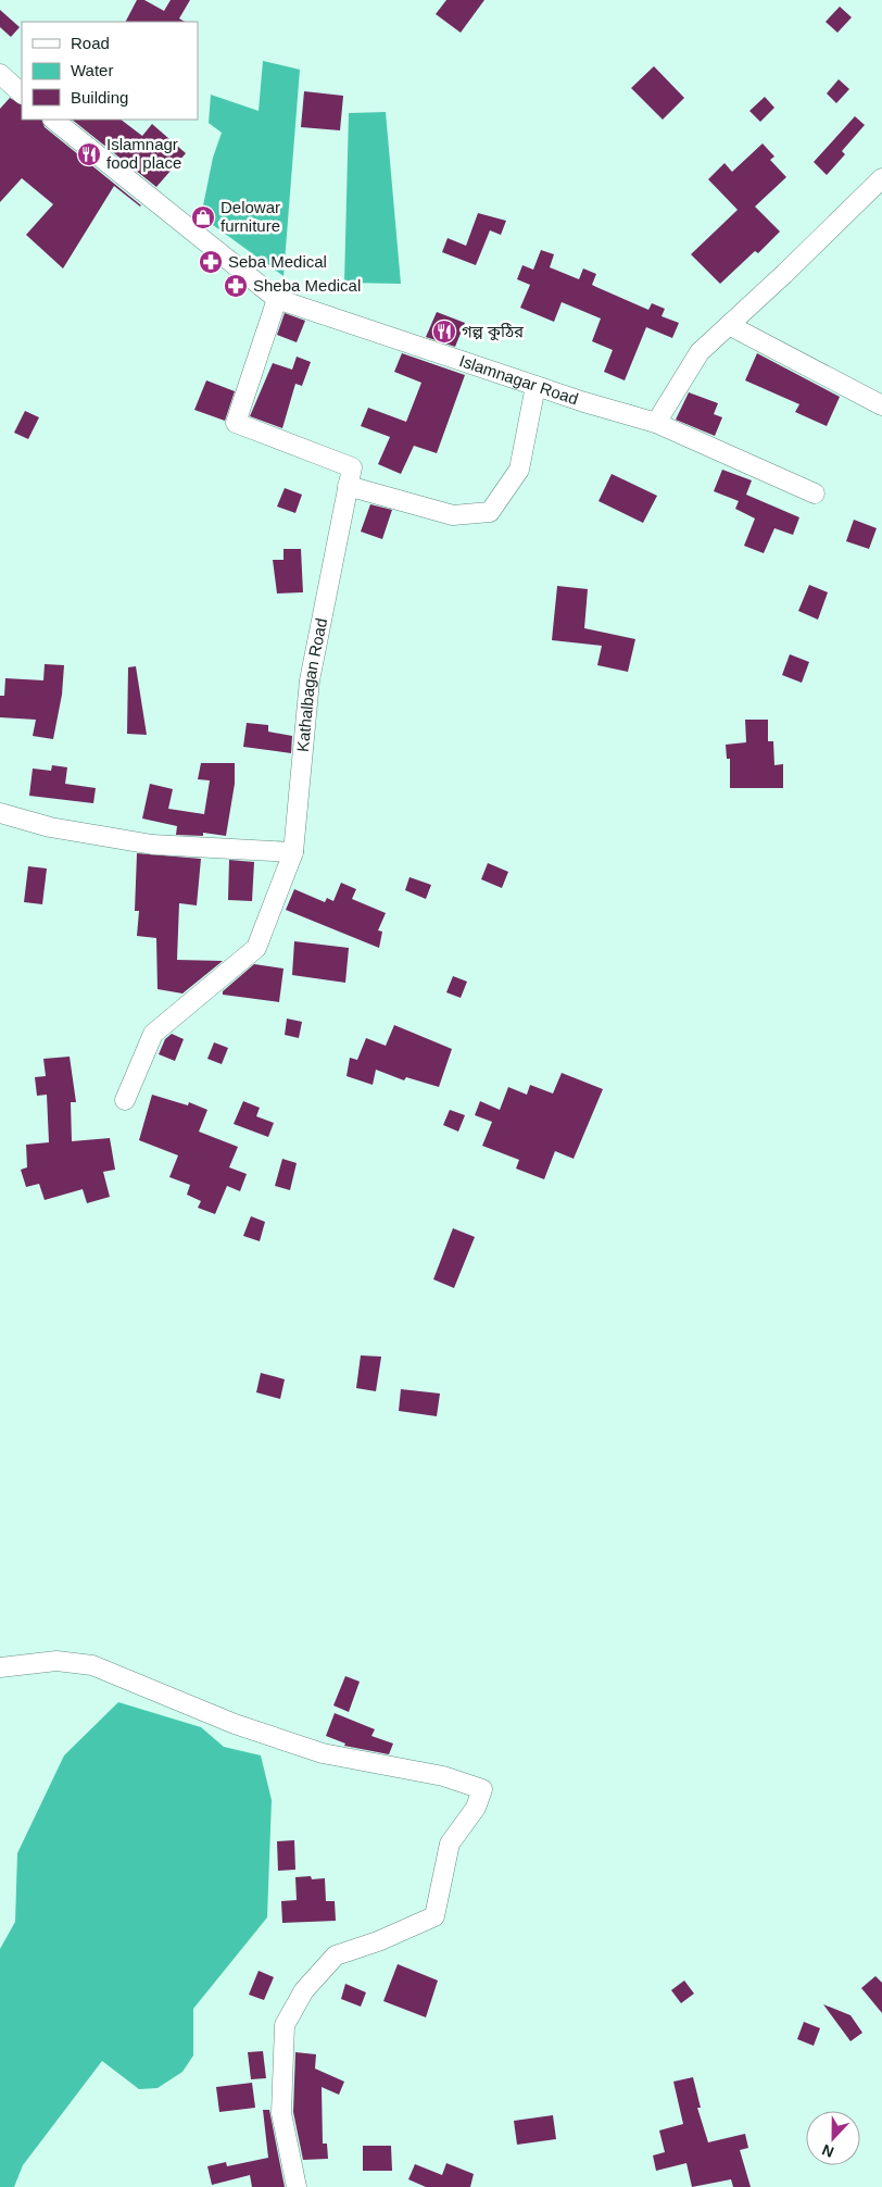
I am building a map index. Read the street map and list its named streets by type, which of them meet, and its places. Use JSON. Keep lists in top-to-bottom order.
{
  "streets": {
    "street": ["Islamnagar Road", "Kathalbagan Road"]
  },
  "crossings": [
    ["Islamnagar Road", "Kathalbagan Road"]
  ],
  "places": {
    "restaurant": ["Islamnagr food place", "গল্প কুঠির"],
    "shop": ["Delowar furniture"],
    "pharmacy": ["Seba Medical", "Sheba Medical"]
  },
  "legend": ["Road", "Water", "Building"],
  "north": "bottom"
}
